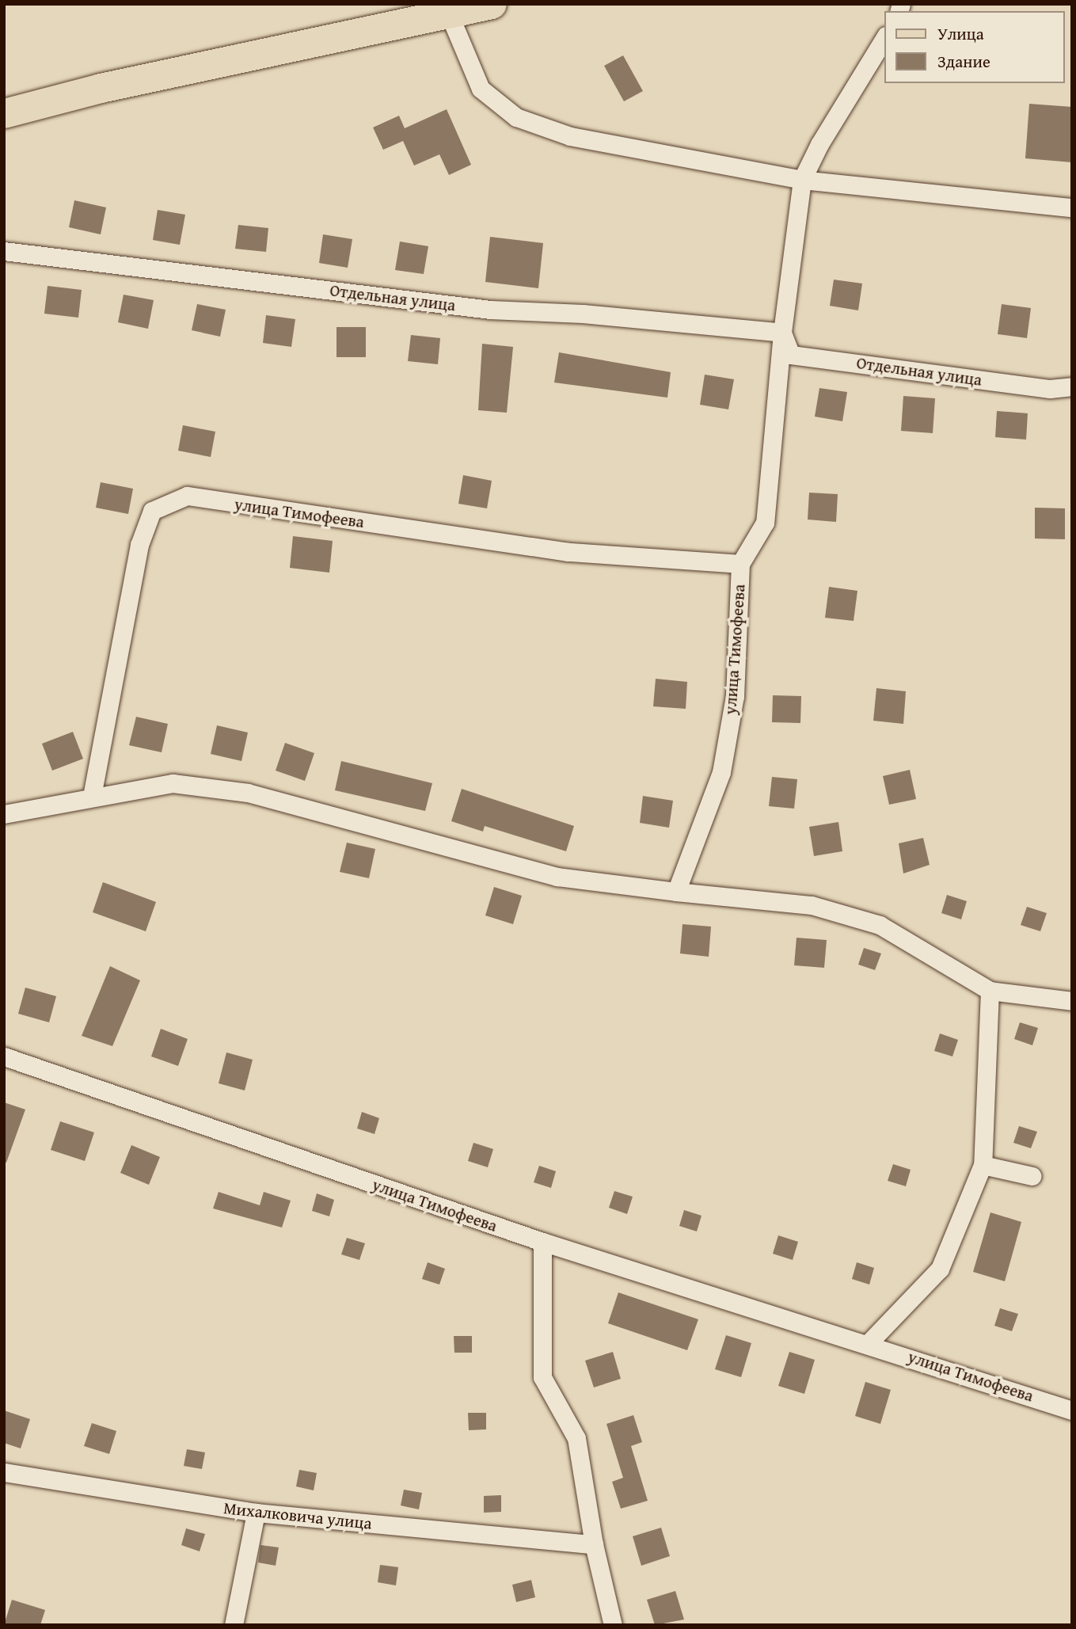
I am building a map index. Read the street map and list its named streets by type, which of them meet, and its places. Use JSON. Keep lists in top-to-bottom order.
{
  "streets": {
    "street": ["Отдельная улица", "улица Тимофеева", "Михалковича улица"]
  },
  "crossings": [
    ["Отдельная улица", "улица Тимофеева"]
  ],
  "legend": ["Улица", "Здание"]
}
